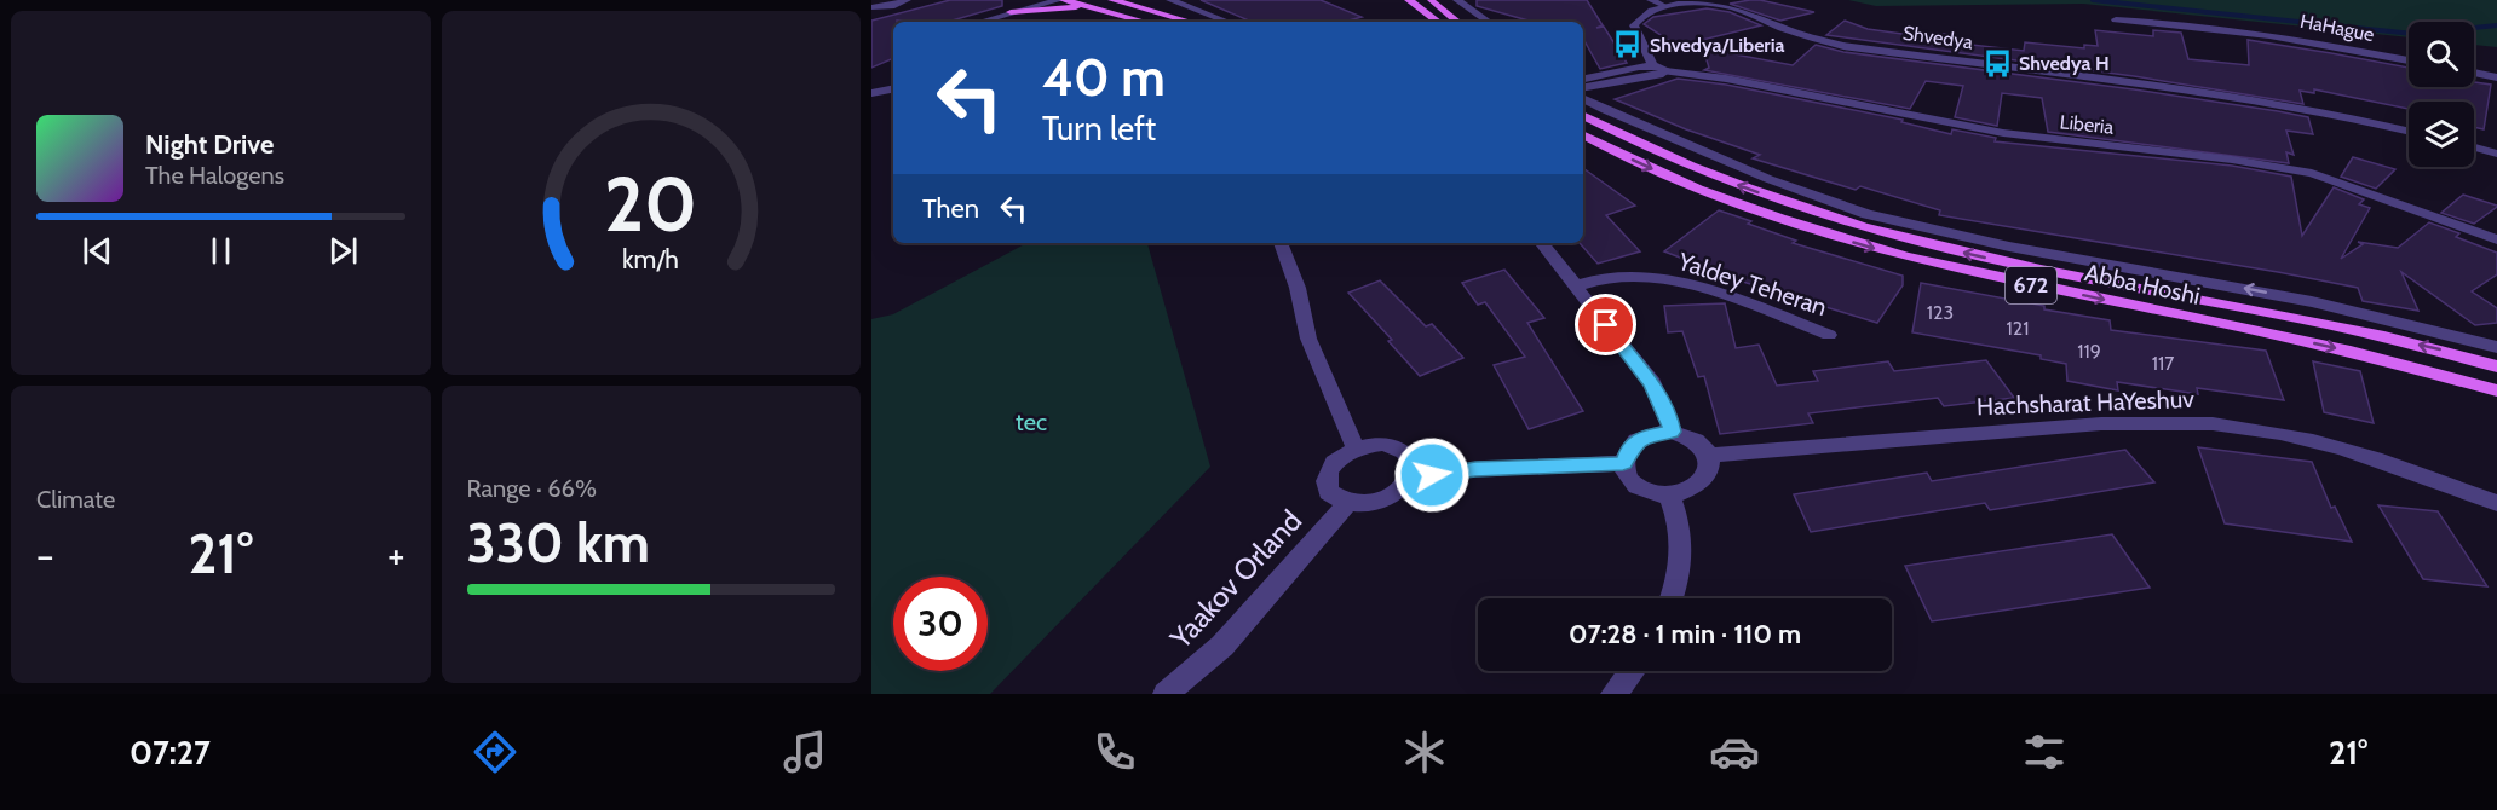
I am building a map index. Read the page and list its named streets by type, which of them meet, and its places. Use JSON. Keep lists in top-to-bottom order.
{
  "streets": {
    "main road": ["Abba Hoshi", "672"],
    "street": [
      "HaHague",
      "Shvedya",
      "Liberia",
      "Yaldey Teheran",
      "Hachsharat HaYeshuv",
      "Yaakov Orland"
    ]
  },
  "parks": ["tec"],
  "places": {
    "bus stop": ["Shvedya/Liberia", "Shvedya H"]
  },
  "house_numbers": [
    "123",
    "121",
    "119",
    "117"
  ],
  "page": {
    "turn": ["40 m", "Turn left"],
    "song": ["Night Drive", "The Halogens"],
    "then": "Then",
    "tile": [
      "Climate",
      ["Range · 66%", "330 km"]
    ],
    "heat": ["−", "21°", "+"],
    "limit": "30",
    "trip": "07:28 · 1 min · 110 m",
    "tabs": ["07:27", "21°"],
    "gauge": ["20", "km/h"]
  }
}
